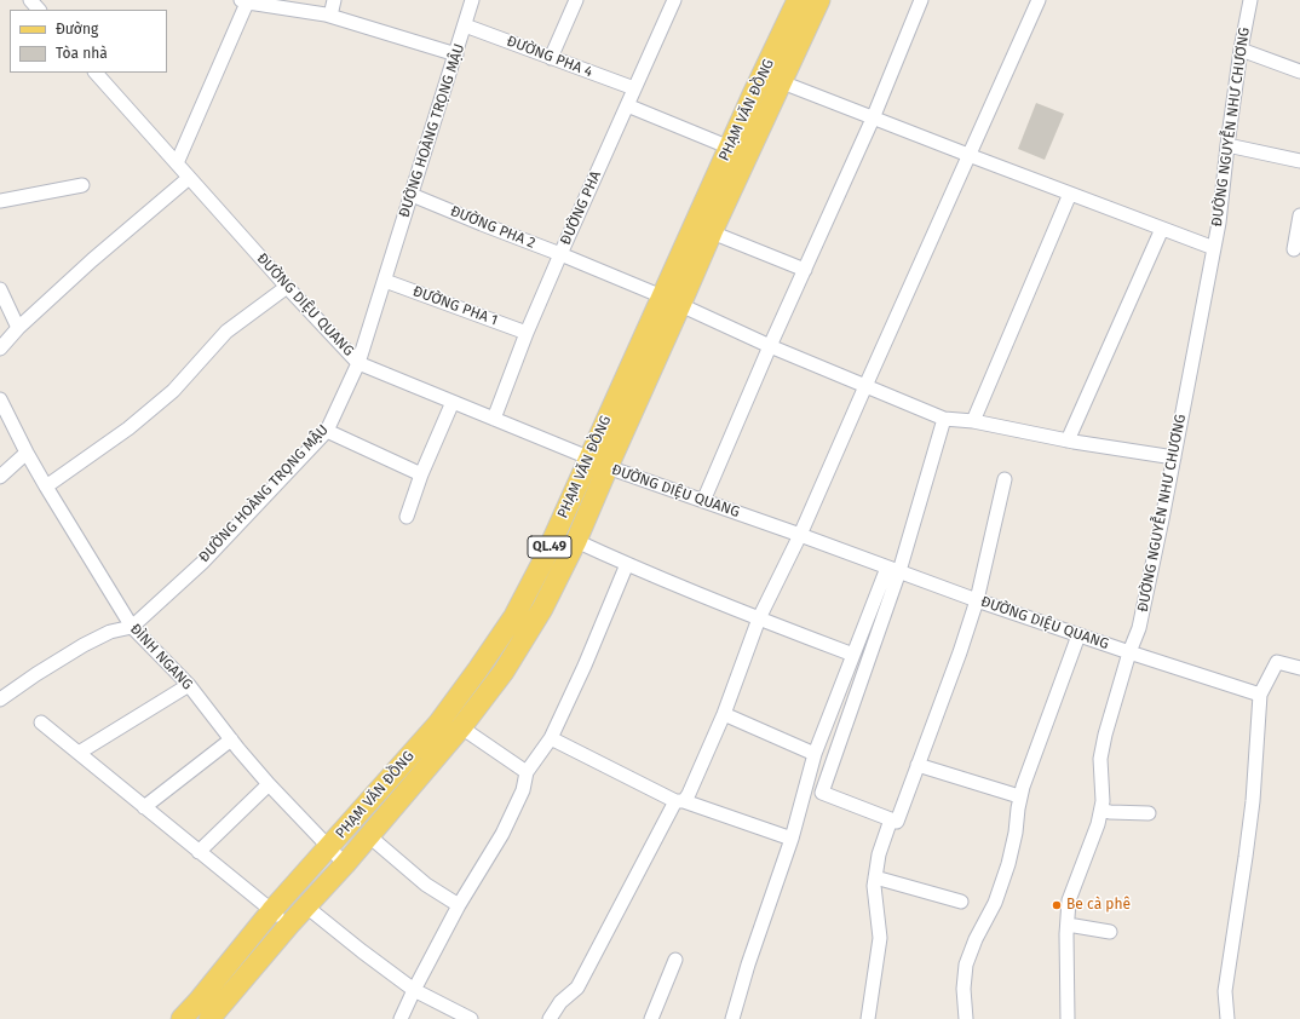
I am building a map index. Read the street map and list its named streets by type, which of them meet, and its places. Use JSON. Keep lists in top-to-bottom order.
{
  "streets": {
    "main road": ["PHẠM VĂN ĐỒNG", "QL.49"],
    "street": [
      "ĐƯỜNG PHA 4",
      "ĐƯỜNG NGUYỄN NHƯ CHƯƠNG",
      "ĐƯỜNG HOÀNG TRỌNG MẬU",
      "ĐƯỜNG PHA",
      "ĐƯỜNG PHA 2",
      "ĐƯỜNG DIỆU QUANG",
      "ĐƯỜNG PHA 1",
      "ĐÌNH NGANG"
    ]
  },
  "crossings": [
    ["ĐƯỜNG PHA 4", "ĐƯỜNG HOÀNG TRỌNG MẬU"],
    ["ĐƯỜNG PHA 4", "ĐƯỜNG PHA"],
    ["PHẠM VĂN ĐỒNG", "ĐƯỜNG PHA 2"],
    ["PHẠM VĂN ĐỒNG", "ĐƯỜNG DIỆU QUANG"],
    ["PHẠM VĂN ĐỒNG", "ĐÌNH NGANG"],
    ["ĐƯỜNG NGUYỄN NHƯ CHƯƠNG", "ĐƯỜNG PHA 2"],
    ["ĐƯỜNG NGUYỄN NHƯ CHƯƠNG", "ĐƯỜNG DIỆU QUANG"],
    ["ĐƯỜNG HOÀNG TRỌNG MẬU", "ĐƯỜNG PHA 2"],
    ["ĐƯỜNG HOÀNG TRỌNG MẬU", "ĐƯỜNG DIỆU QUANG"],
    ["ĐƯỜNG HOÀNG TRỌNG MẬU", "ĐƯỜNG PHA 1"],
    ["ĐƯỜNG HOÀNG TRỌNG MẬU", "ĐÌNH NGANG"],
    ["ĐƯỜNG PHA", "ĐƯỜNG PHA 2"],
    ["ĐƯỜNG PHA", "ĐƯỜNG DIỆU QUANG"],
    ["ĐƯỜNG PHA", "ĐƯỜNG PHA 1"]
  ],
  "places": ["Be cà phê"],
  "legend": ["Đường", "Tòa nhà"]
}
